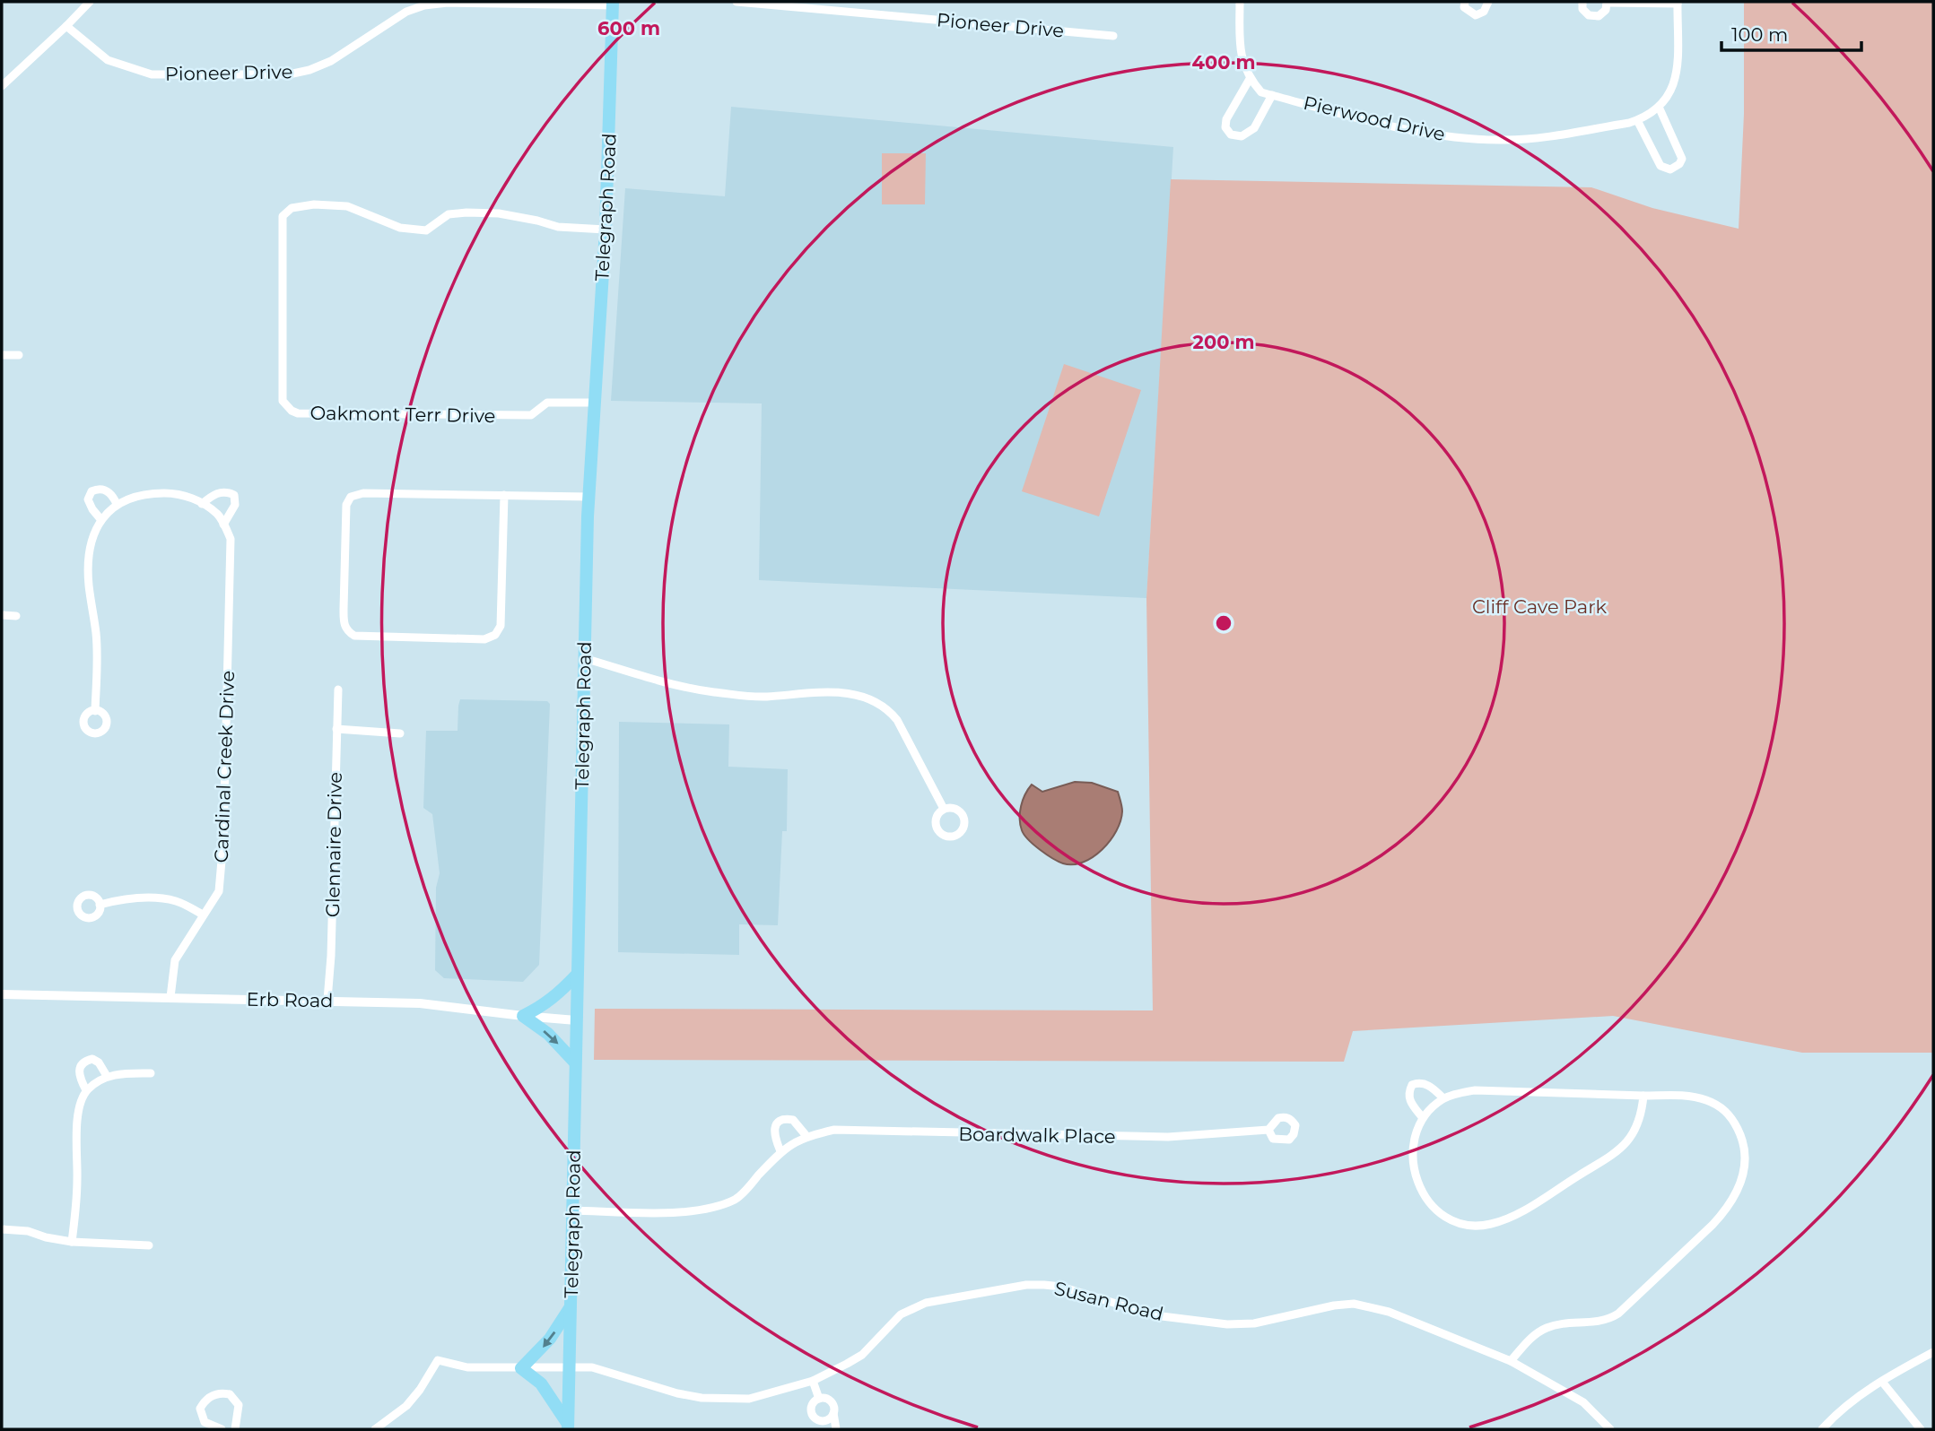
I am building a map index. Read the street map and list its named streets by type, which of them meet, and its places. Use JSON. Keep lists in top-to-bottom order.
{
  "streets": {
    "main road": ["Telegraph Road"],
    "street": [
      "Pioneer Drive",
      "Pierwood Drive",
      "Oakmont Terr Drive",
      "Cardinal Creek Drive",
      "Glennaire Drive",
      "Erb Road",
      "Boardwalk Place",
      "Susan Road"
    ]
  },
  "crossings": [
    ["Pioneer Drive", "Telegraph Road"],
    ["Telegraph Road", "Oakmont Terr Drive"],
    ["Telegraph Road", "Erb Road"],
    ["Telegraph Road", "Boardwalk Place"],
    ["Telegraph Road", "Susan Road"],
    ["Cardinal Creek Drive", "Erb Road"],
    ["Glennaire Drive", "Erb Road"]
  ],
  "parks": ["Cliff Cave Park"],
  "scale_bar": "100 m",
  "rings": ["600 m", "400 m", "200 m"]
}
